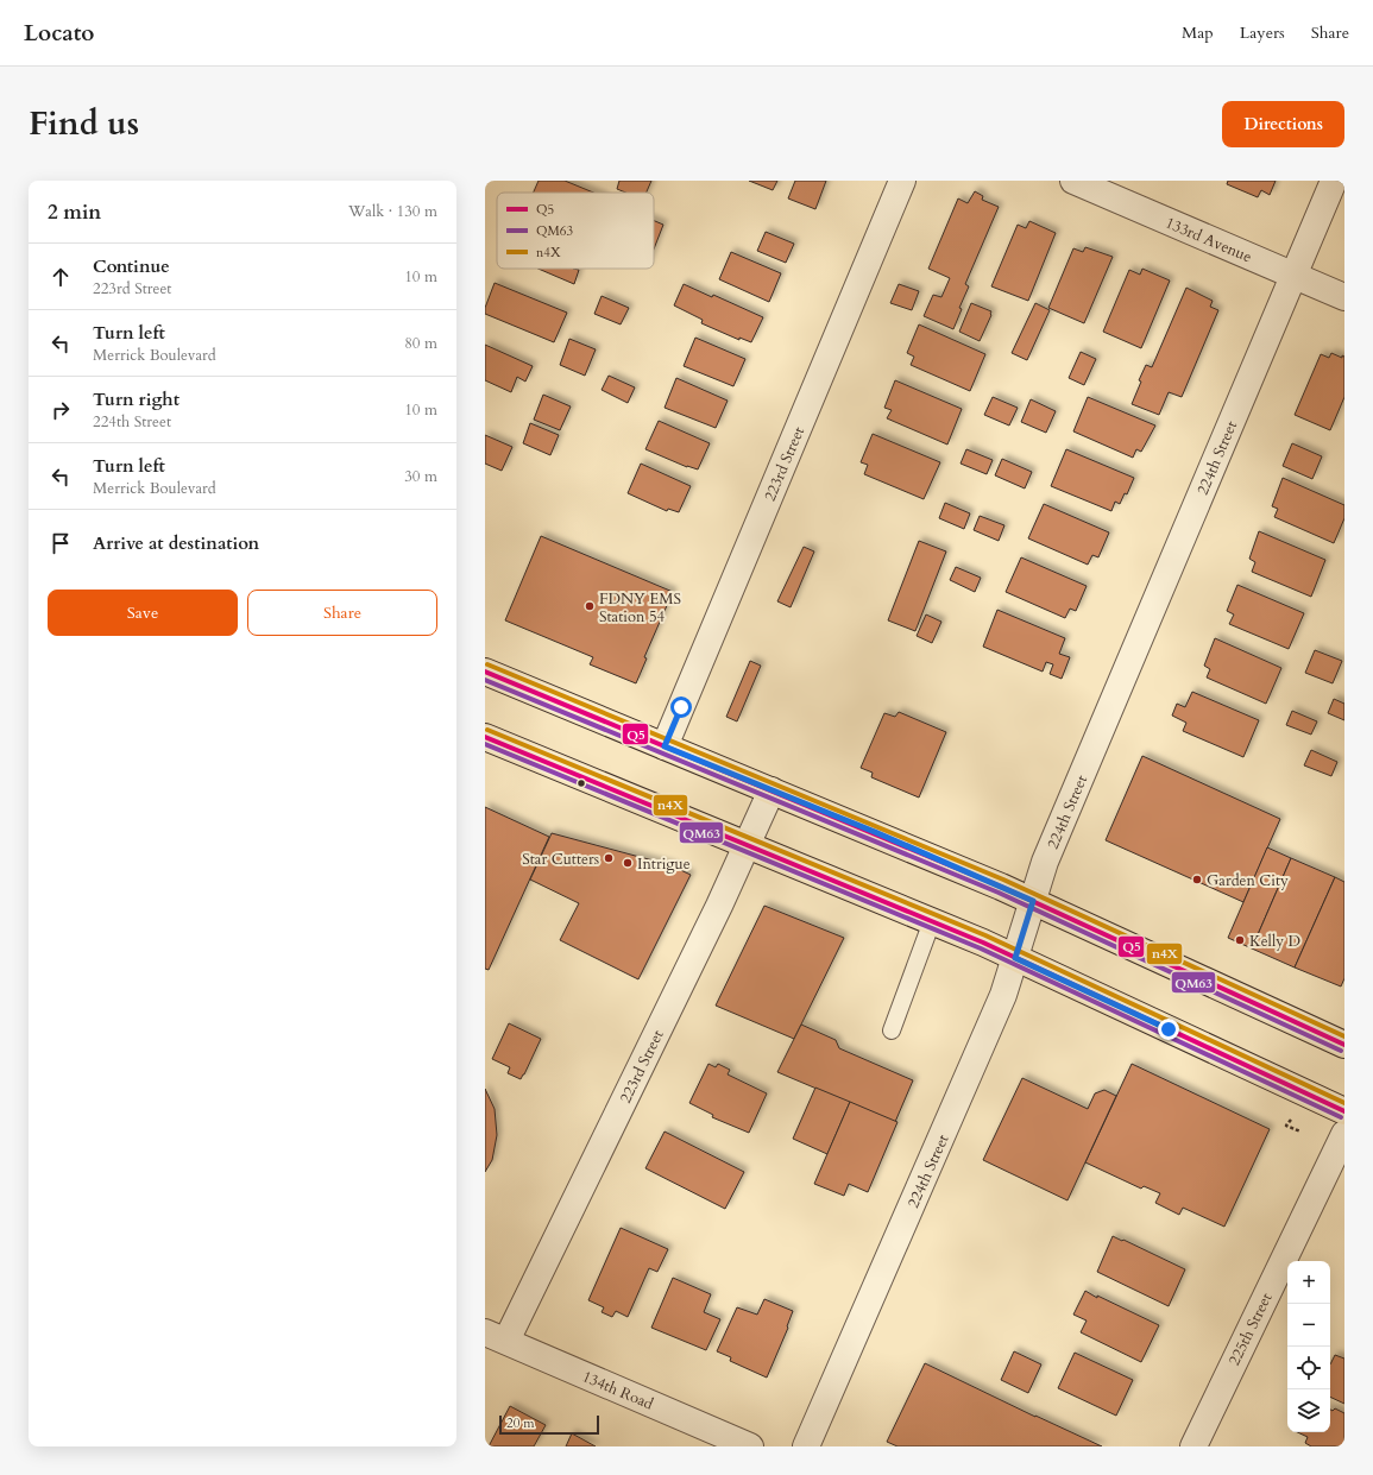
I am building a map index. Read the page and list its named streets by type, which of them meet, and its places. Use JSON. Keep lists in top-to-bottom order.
{
  "streets": {
    "street": [
      "133rd Avenue",
      "224th Street",
      "223rd Street",
      "225th Street",
      "134th Road"
    ]
  },
  "crossings": [
    ["133rd Avenue", "224th Street"],
    ["223rd Street", "134th Road"]
  ],
  "places": [
    "FDNY EMS Station 54",
    "Star Cutters",
    "Intrigue",
    "Garden City",
    "Kelly D"
  ],
  "lines": ["transit line n4X", "transit line Q5", "transit line QM63"],
  "legend": ["Q5", "QM63", "n4X"],
  "scale_bar": "20 m",
  "page": {
    "header": "Locato",
    "nav": ["Map", "Layers", "Share"],
    "title": "Find us",
    "buttons": [
      "Directions",
      ["Save", "Share"]
    ],
    "heading": ["2 min", "Walk · 130 m"],
    "list": [
      ["Continue", "223rd Street", "10 m"],
      ["Turn left", "Merrick Boulevard", "80 m"],
      ["Turn right", "224th Street", "10 m"],
      ["Turn left", "Merrick Boulevard", "30 m"],
      "Arrive at destination"
    ],
    "map_buttons": ["+", "−"],
    "scale": "20 m"
  }
}
